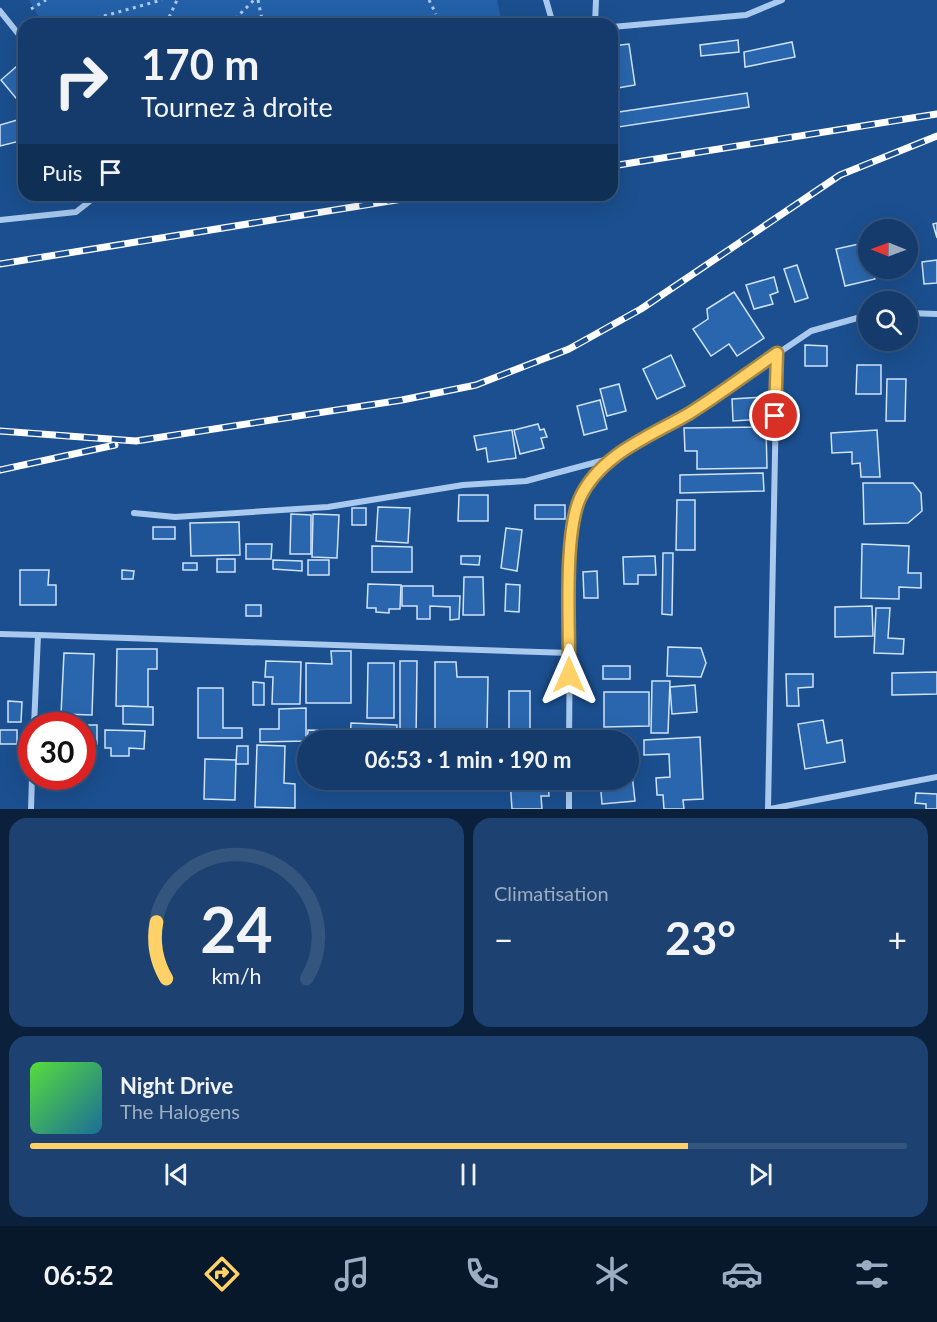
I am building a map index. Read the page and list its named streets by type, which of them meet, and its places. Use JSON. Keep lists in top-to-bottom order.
{
  "north": "left",
  "page": {
    "turn": ["170 m", "Tournez à droite"],
    "then": "Puis",
    "limit": "30",
    "trip": "06:53 · 1 min · 190 m",
    "tile": "Climatisation",
    "heat": ["−", "23°", "+"],
    "song": ["Night Drive", "The Halogens"],
    "tabs": "06:52",
    "gauge": ["24", "km/h"]
  }
}
